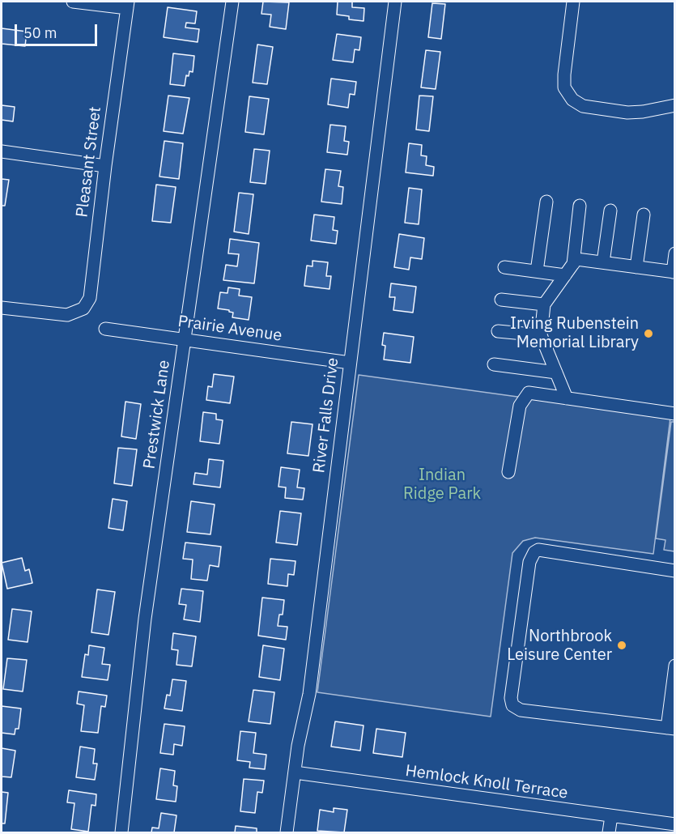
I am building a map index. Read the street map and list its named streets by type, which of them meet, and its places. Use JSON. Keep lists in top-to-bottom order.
{
  "streets": {
    "street": [
      "Pleasant Street",
      "Prairie Avenue",
      "Prestwick Lane",
      "River Falls Drive",
      "Hemlock Knoll Terrace"
    ]
  },
  "crossings": [
    ["Prairie Avenue", "Prestwick Lane"],
    ["Prairie Avenue", "River Falls Drive"],
    ["River Falls Drive", "Hemlock Knoll Terrace"]
  ],
  "parks": ["Indian Ridge Park"],
  "places": ["Irving Rubenstein Memorial Library", "Northbrook Leisure Center"],
  "scale_bar": "50 m"
}
